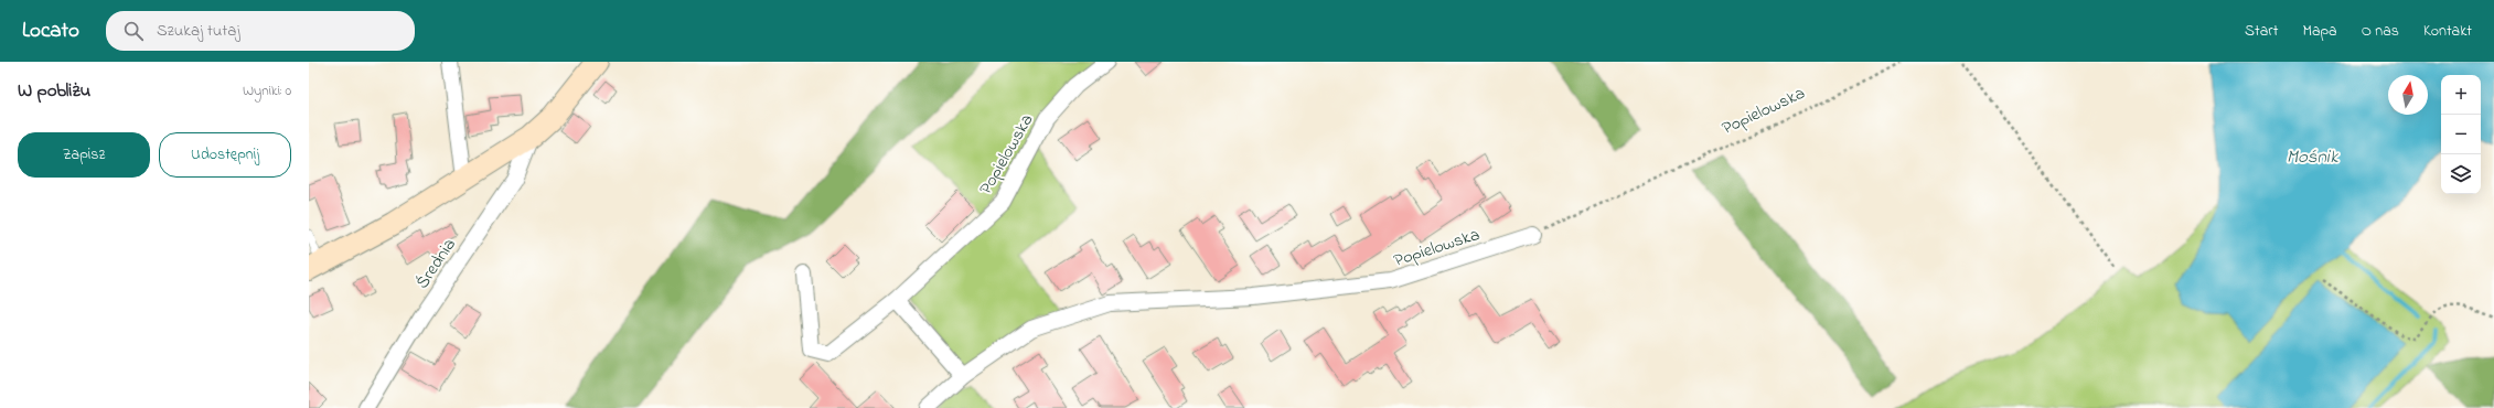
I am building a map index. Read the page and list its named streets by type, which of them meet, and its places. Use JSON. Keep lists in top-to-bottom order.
{
  "streets": {
    "street": ["Popielowska", "Średnia"]
  },
  "water": ["Mośnik"],
  "north": "top",
  "page": {
    "header": "Locato",
    "search": "Szukaj tutaj",
    "nav": [
      "Start",
      "Mapa",
      "O nas",
      "Kontakt"
    ],
    "heading": ["W pobliżu", "Wyniki: 0"],
    "map_buttons": ["+", "−"],
    "buttons": ["Zapisz", "Udostępnij"]
  }
}
